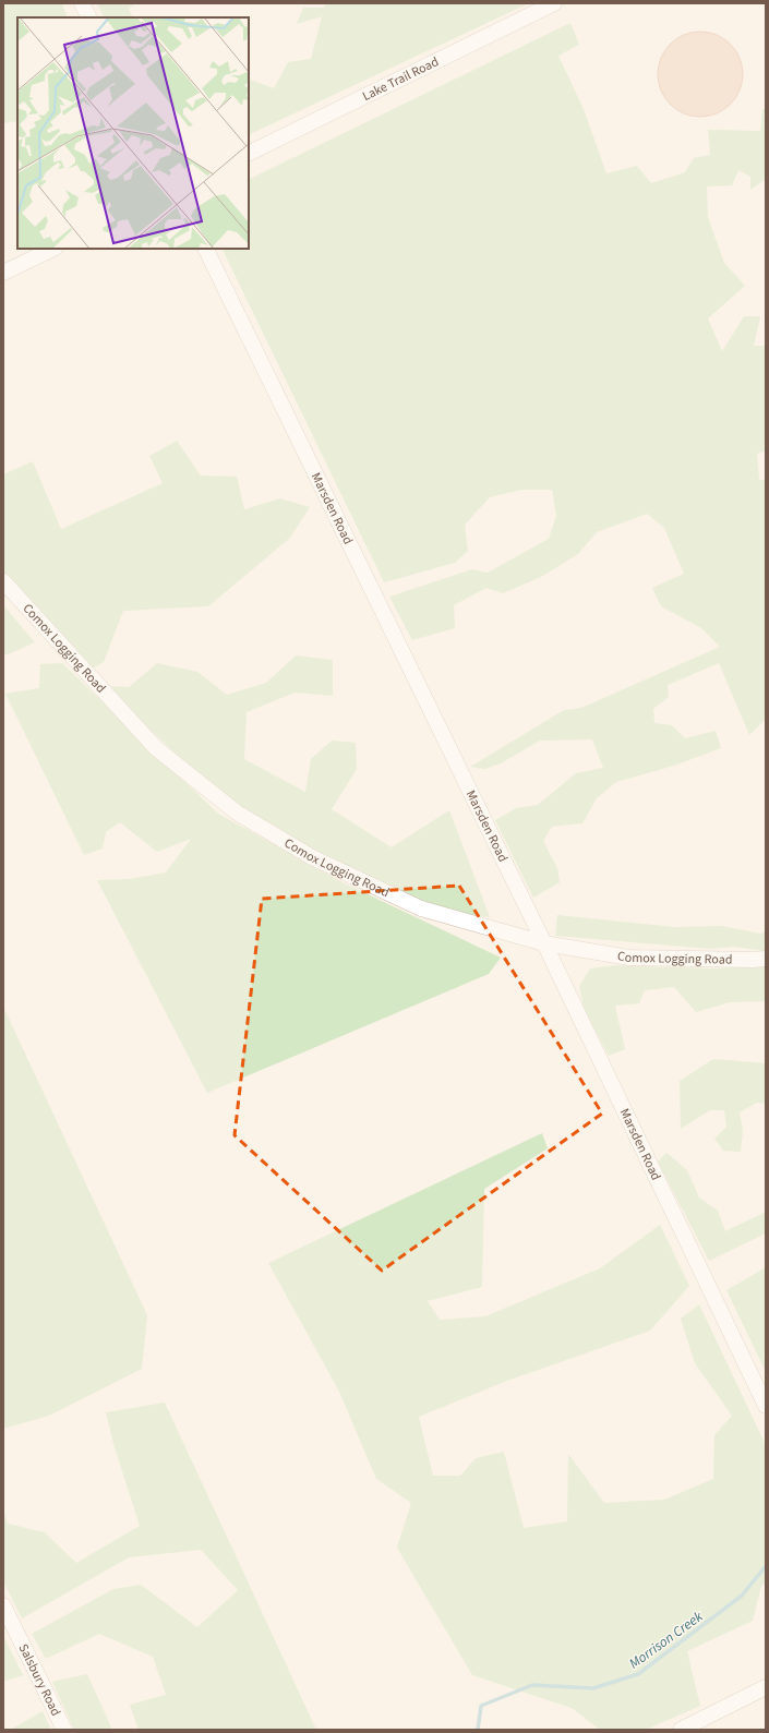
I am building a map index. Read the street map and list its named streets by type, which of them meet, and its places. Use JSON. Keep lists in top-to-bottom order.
{
  "streets": {
    "street": [
      "Lake Trail Road",
      "Marsden Road",
      "Comox Logging Road",
      "Salsbury Road"
    ]
  },
  "crossings": [
    ["Marsden Road", "Comox Logging Road"]
  ],
  "water": ["Morrison Creek"]
}
